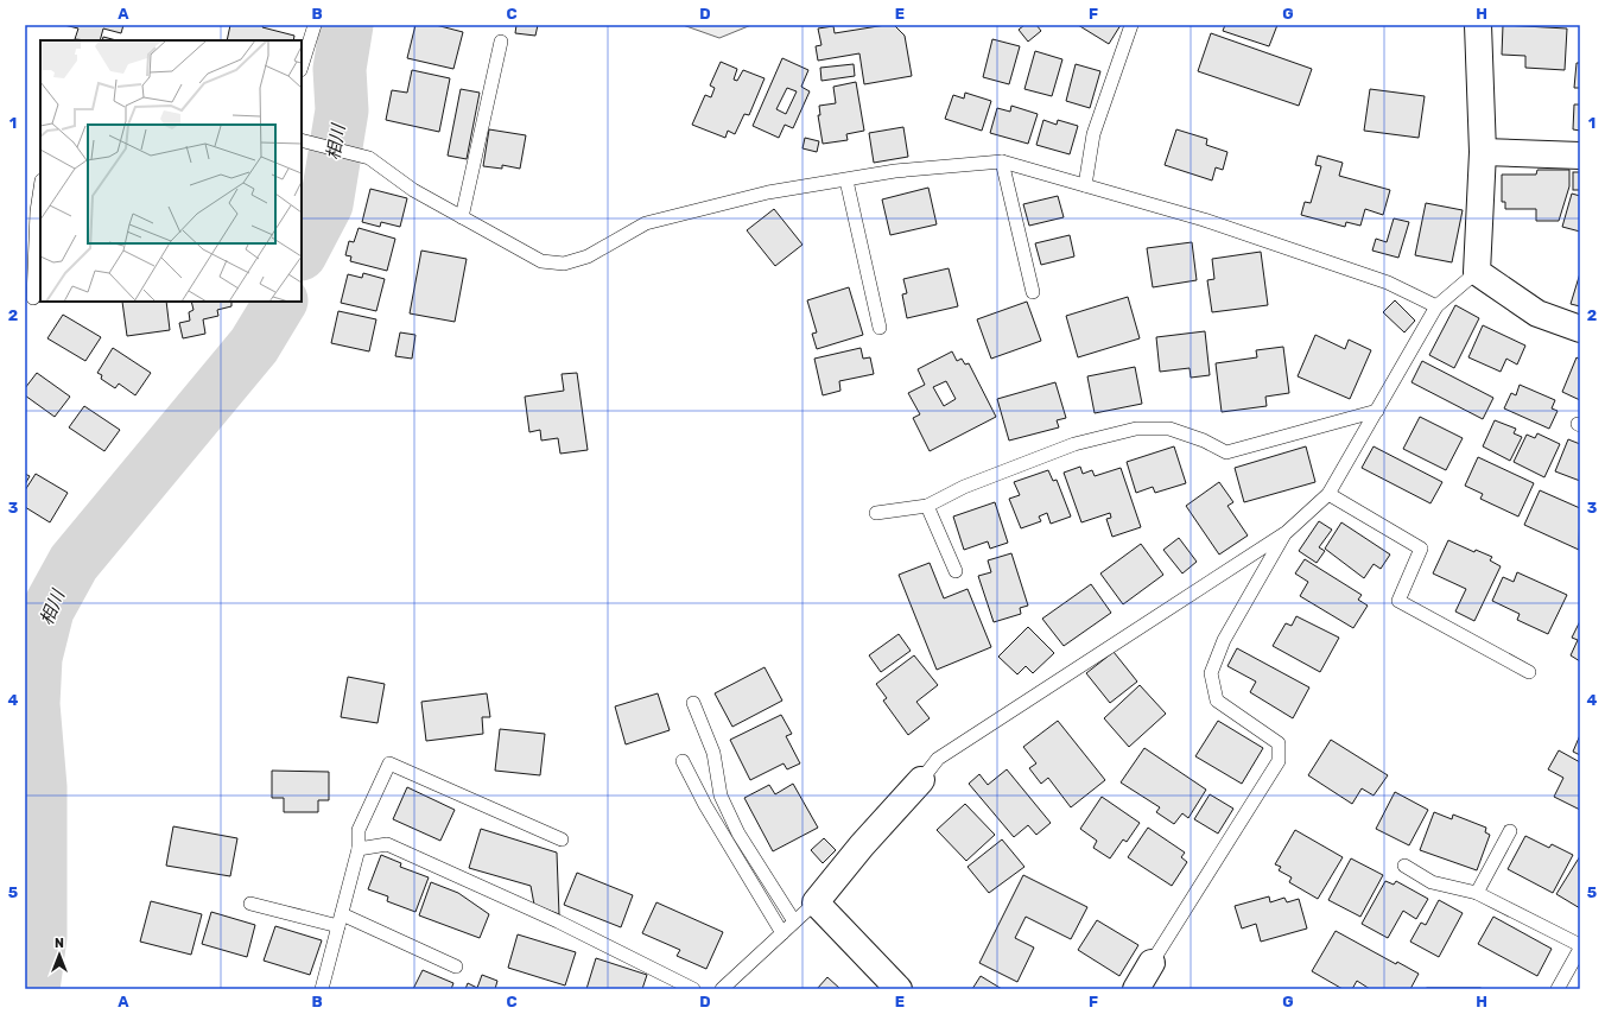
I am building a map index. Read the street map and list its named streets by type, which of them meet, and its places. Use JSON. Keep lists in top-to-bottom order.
{
  "water": ["相川"],
  "north": "top",
  "grid": {
    "columns": [
      "A",
      "B",
      "C",
      "D",
      "E",
      "F",
      "G",
      "H"
    ],
    "rows": [
      "1",
      "2",
      "3",
      "4",
      "5"
    ]
  }
}
